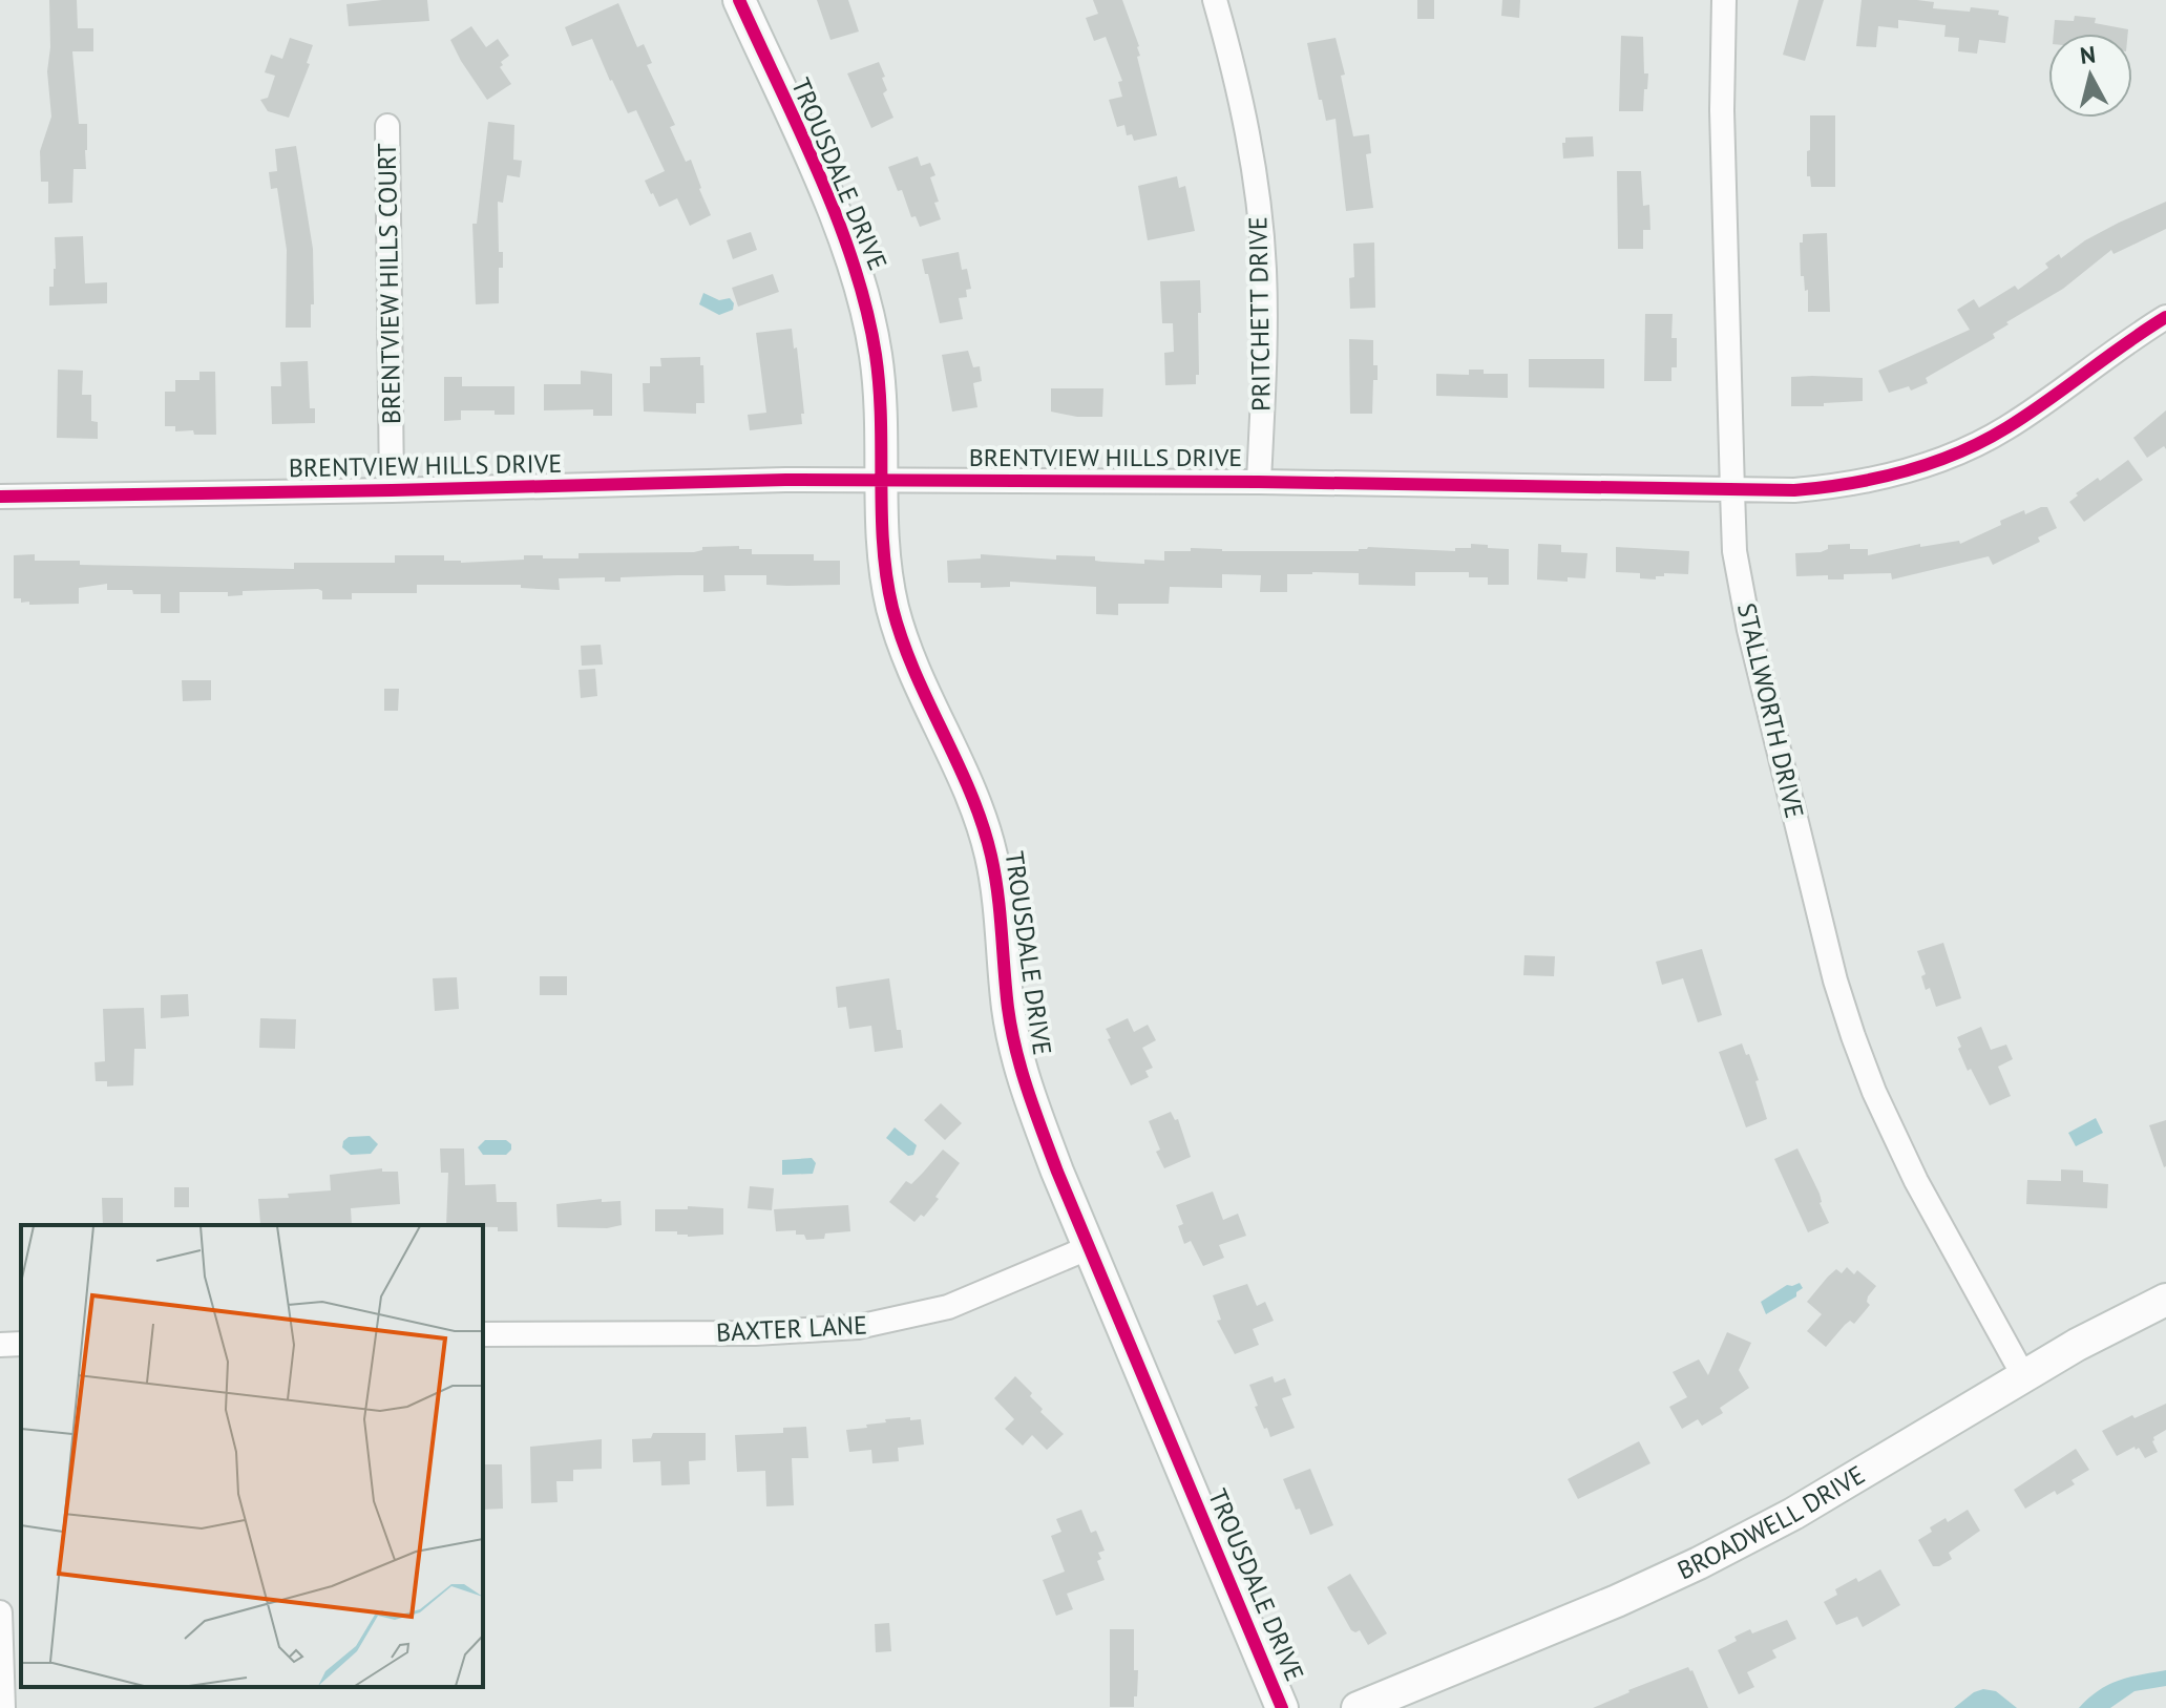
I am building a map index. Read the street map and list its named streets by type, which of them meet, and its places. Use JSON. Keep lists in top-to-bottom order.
{
  "streets": {
    "street": [
      "TROUSDALE DRIVE",
      "BRENTVIEW HILLS COURT",
      "PRITCHETT DRIVE",
      "BRENTVIEW HILLS DRIVE",
      "STALLWORTH DRIVE",
      "BAXTER LANE",
      "BROADWELL DRIVE"
    ]
  },
  "crossings": [
    ["TROUSDALE DRIVE", "BRENTVIEW HILLS DRIVE"],
    ["TROUSDALE DRIVE", "BAXTER LANE"],
    ["BRENTVIEW HILLS COURT", "BRENTVIEW HILLS DRIVE"],
    ["PRITCHETT DRIVE", "BRENTVIEW HILLS DRIVE"],
    ["BRENTVIEW HILLS DRIVE", "STALLWORTH DRIVE"],
    ["STALLWORTH DRIVE", "BROADWELL DRIVE"]
  ],
  "north": "top"
}
